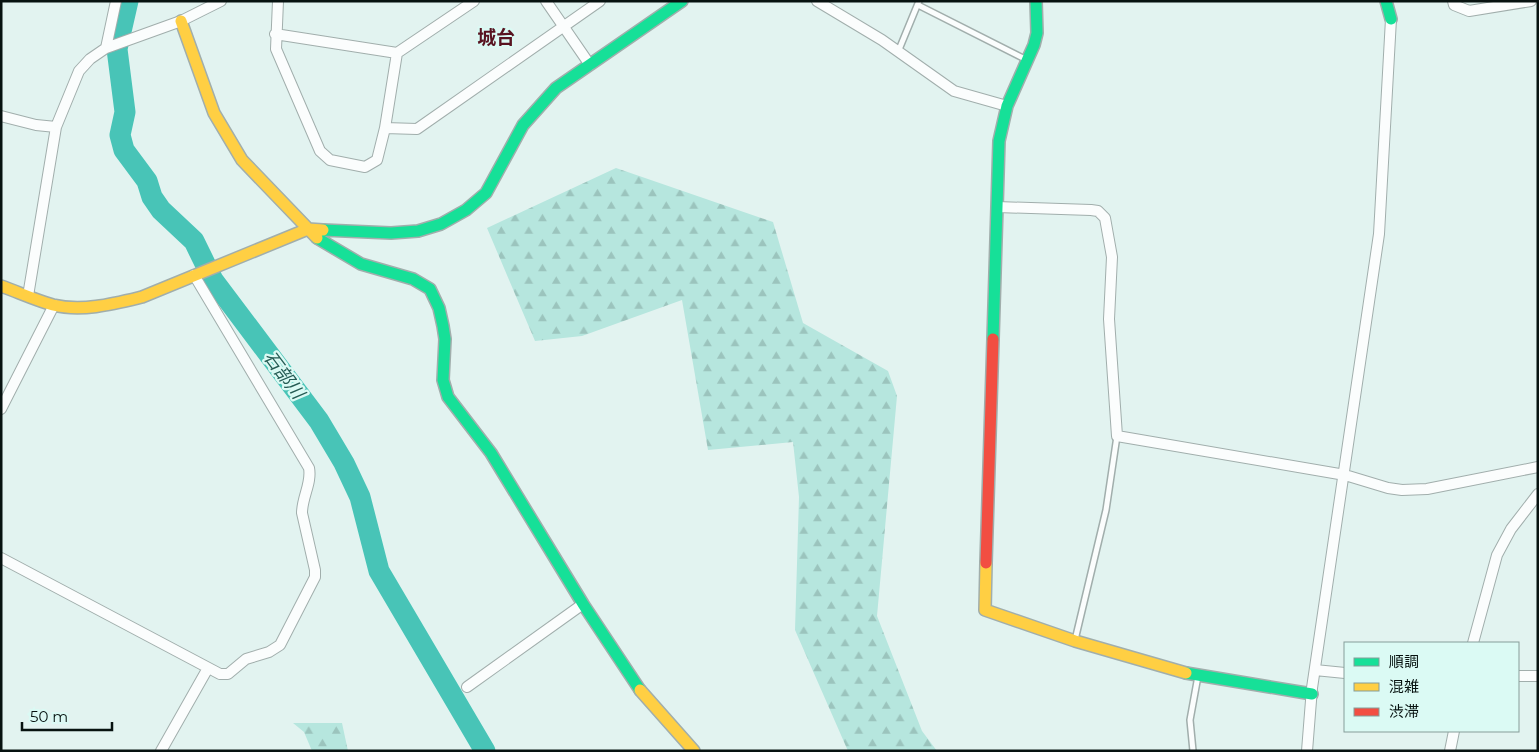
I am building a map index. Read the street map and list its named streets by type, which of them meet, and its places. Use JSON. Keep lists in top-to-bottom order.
{
  "districts": ["城台"],
  "water": ["石部川"],
  "legend": ["順調", "混雑", "渋滞"],
  "scale_bar": "50 m"
}
